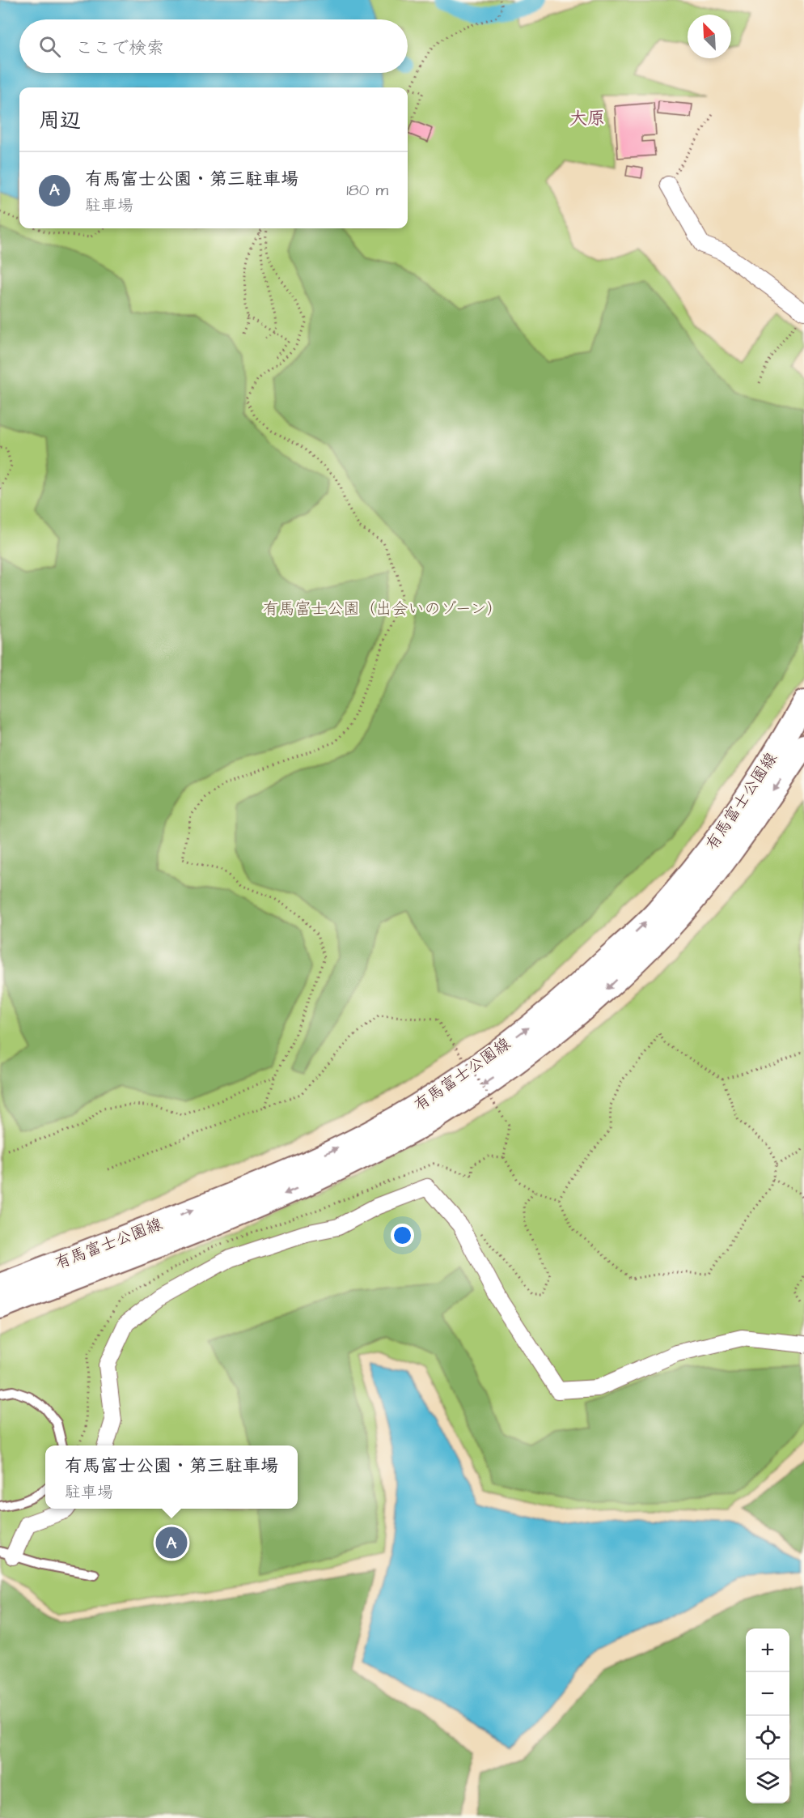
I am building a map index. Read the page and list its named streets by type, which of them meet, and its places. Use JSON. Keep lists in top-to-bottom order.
{
  "streets": {
    "main road": ["有馬富士公園線"]
  },
  "districts": ["大原"],
  "parks": ["有馬富士公園（出会いのゾーン）"],
  "north": "top left",
  "page": {
    "search": "ここで検索",
    "heading": "周辺",
    "list": [
      {
        "mark": "A",
        "name": "有馬富士公園・第三駐車場",
        "note": "駐車場",
        "value": "180 m"
      }
    ],
    "popup": ["有馬富士公園・第三駐車場", "駐車場"],
    "pins": "A",
    "map_buttons": ["+", "−"]
  }
}
